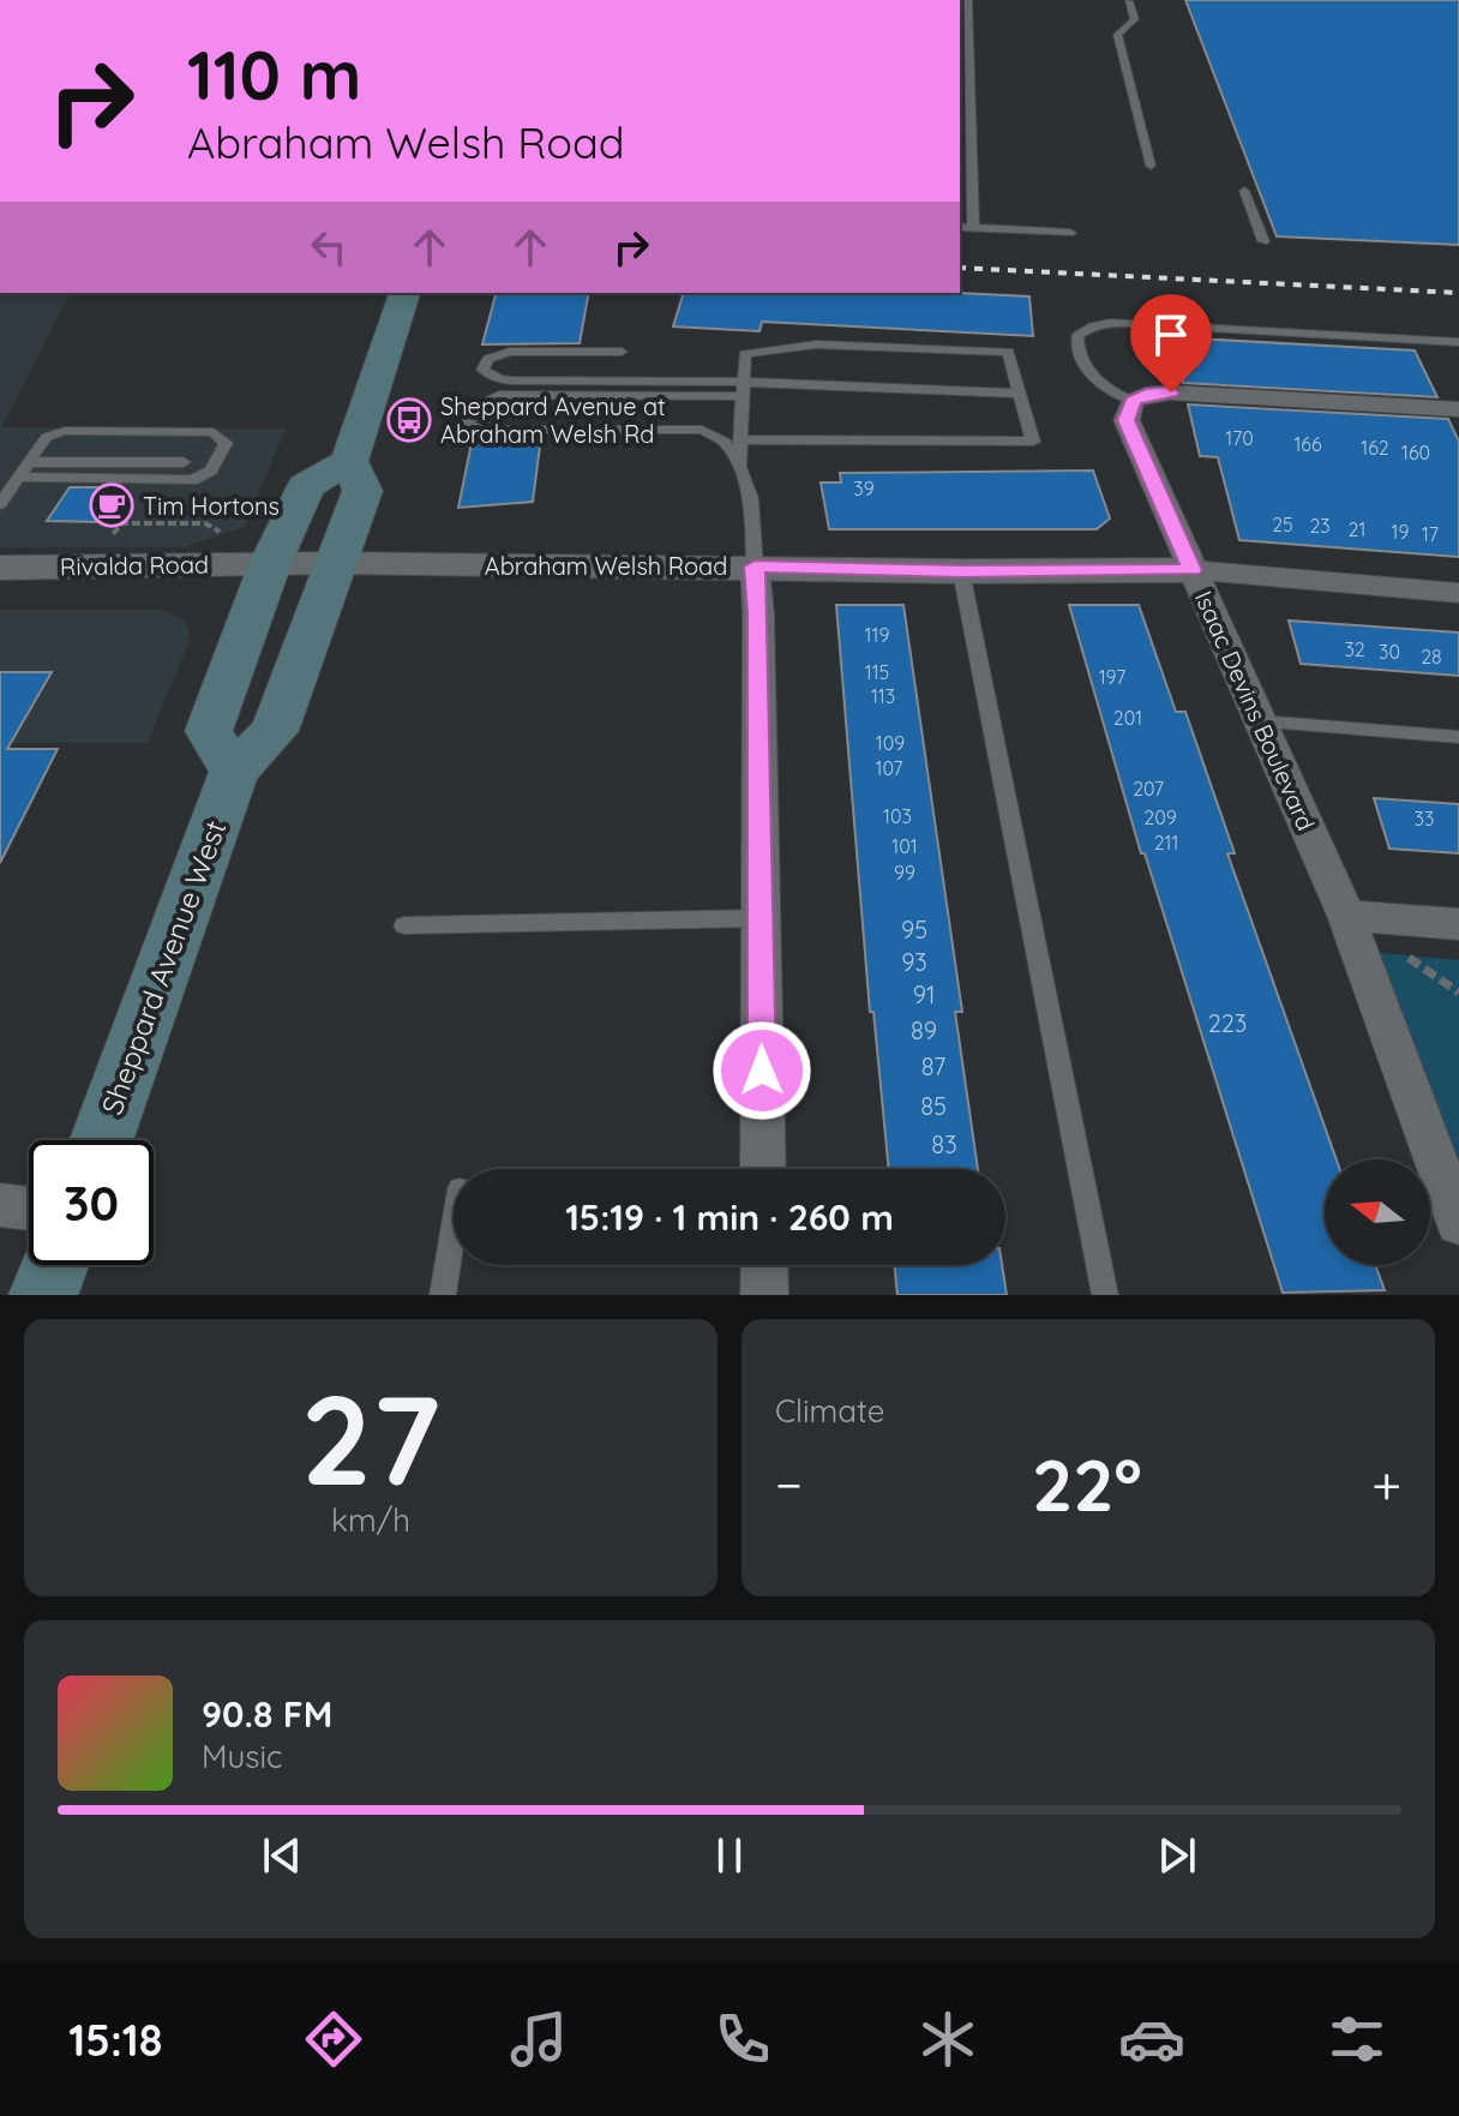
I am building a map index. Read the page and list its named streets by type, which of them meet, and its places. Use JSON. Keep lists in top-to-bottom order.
{
  "streets": {
    "main road": ["Sheppard Avenue West"],
    "street": ["Rivalda Road", "Abraham Welsh Road", "Isaac Devins Boulevard"]
  },
  "crossings": [
    ["Rivalda Road", "Abraham Welsh Road"],
    ["Abraham Welsh Road", "Isaac Devins Boulevard"],
    ["Abraham Welsh Road", "Sheppard Avenue West"]
  ],
  "places": {
    "bus stop": ["Sheppard Avenue at Abraham Welsh Rd"],
    "cafe": ["Tim Hortons"]
  },
  "house_numbers": [
    "170",
    "166",
    "162",
    "160",
    "39",
    "25",
    "23",
    "21",
    "19",
    "17",
    "119",
    "32",
    "30",
    "28",
    "115",
    "197",
    "113",
    "201",
    "109",
    "107",
    "207",
    "103",
    "209",
    "33",
    "211",
    "101",
    "99",
    "95",
    "93",
    "91",
    "223",
    "89",
    "87",
    "85",
    "83"
  ],
  "north": "left",
  "page": {
    "turn": ["110 m", "Abraham Welsh Road"],
    "limit": "30",
    "trip": "15:19 · 1 min · 260 m",
    "tile": [
      ["27", "km/h"],
      "Climate"
    ],
    "heat": ["−", "22°", "+"],
    "song": ["90.8 FM", "Music"],
    "tabs": "15:18"
  }
}
